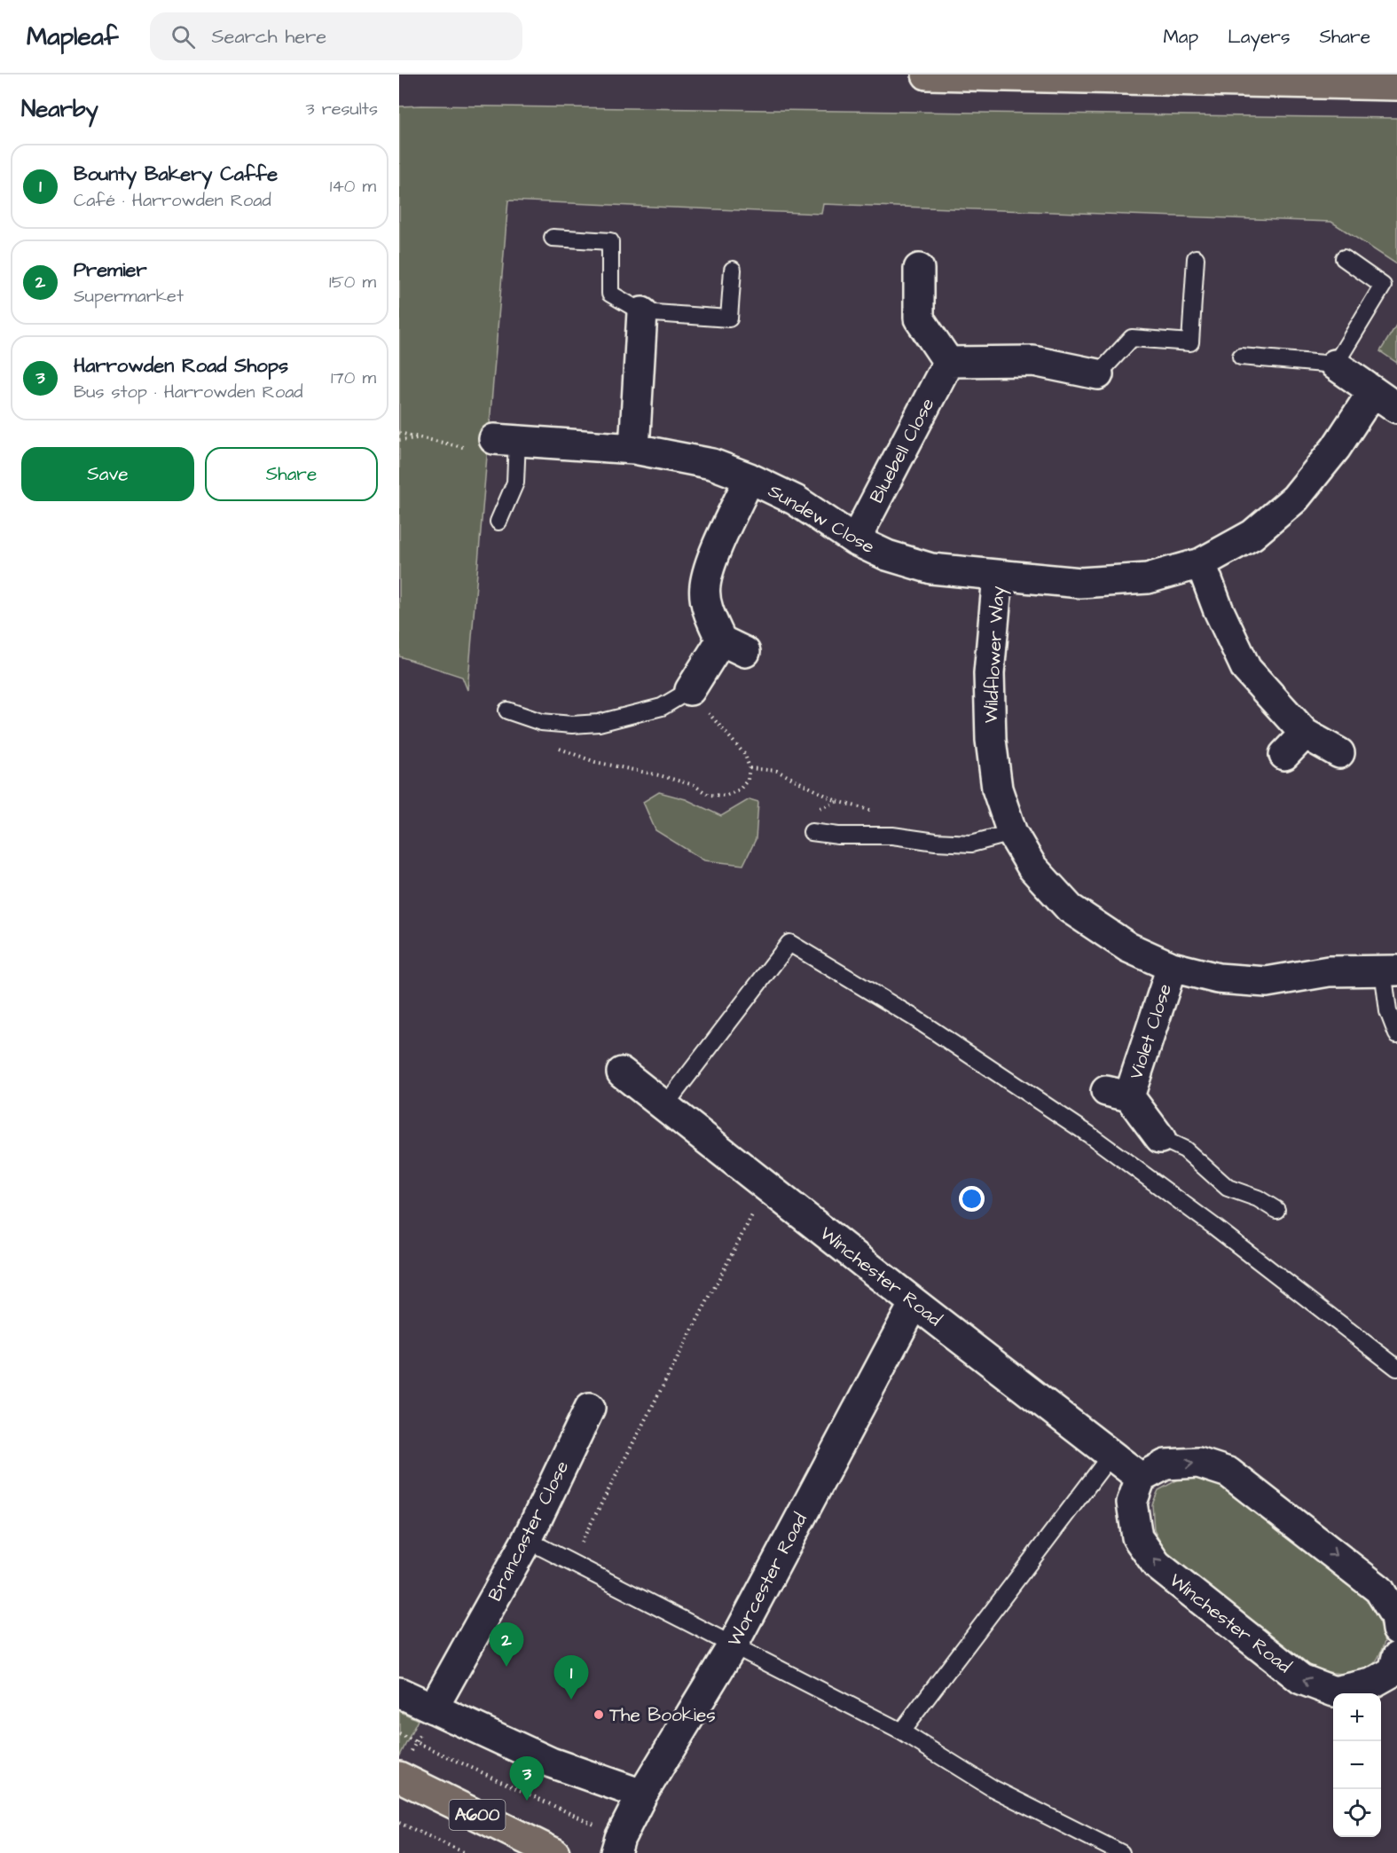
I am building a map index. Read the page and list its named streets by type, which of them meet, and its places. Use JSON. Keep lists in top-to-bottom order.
{
  "streets": {
    "main road": ["A600"],
    "street": [
      "Bluebell Close",
      "Sundew Close",
      "Wildflower Way",
      "Violet Close",
      "Winchester Road",
      "Brancaster Close",
      "Worcester Road"
    ]
  },
  "crossings": [
    ["Bluebell Close", "Sundew Close"],
    ["Sundew Close", "Wildflower Way"],
    ["Wildflower Way", "Violet Close"],
    ["Winchester Road", "Worcester Road"]
  ],
  "places": ["The Bookies"],
  "page": {
    "header": "Mapleaf",
    "search": "Search here",
    "nav": ["Map", "Layers", "Share"],
    "heading": ["Nearby", "3 results"],
    "list": [
      {
        "mark": "1",
        "name": "Bounty Bakery Caffe",
        "note": "Café · Harrowden Road",
        "value": "140 m"
      },
      {
        "mark": "2",
        "name": "Premier",
        "note": "Supermarket",
        "value": "150 m"
      },
      {
        "mark": "3",
        "name": "Harrowden Road Shops",
        "note": "Bus stop · Harrowden Road",
        "value": "170 m"
      }
    ],
    "buttons": ["Save", "Share"],
    "pins": ["2", "1", "3"],
    "map_buttons": ["+", "−"]
  }
}
